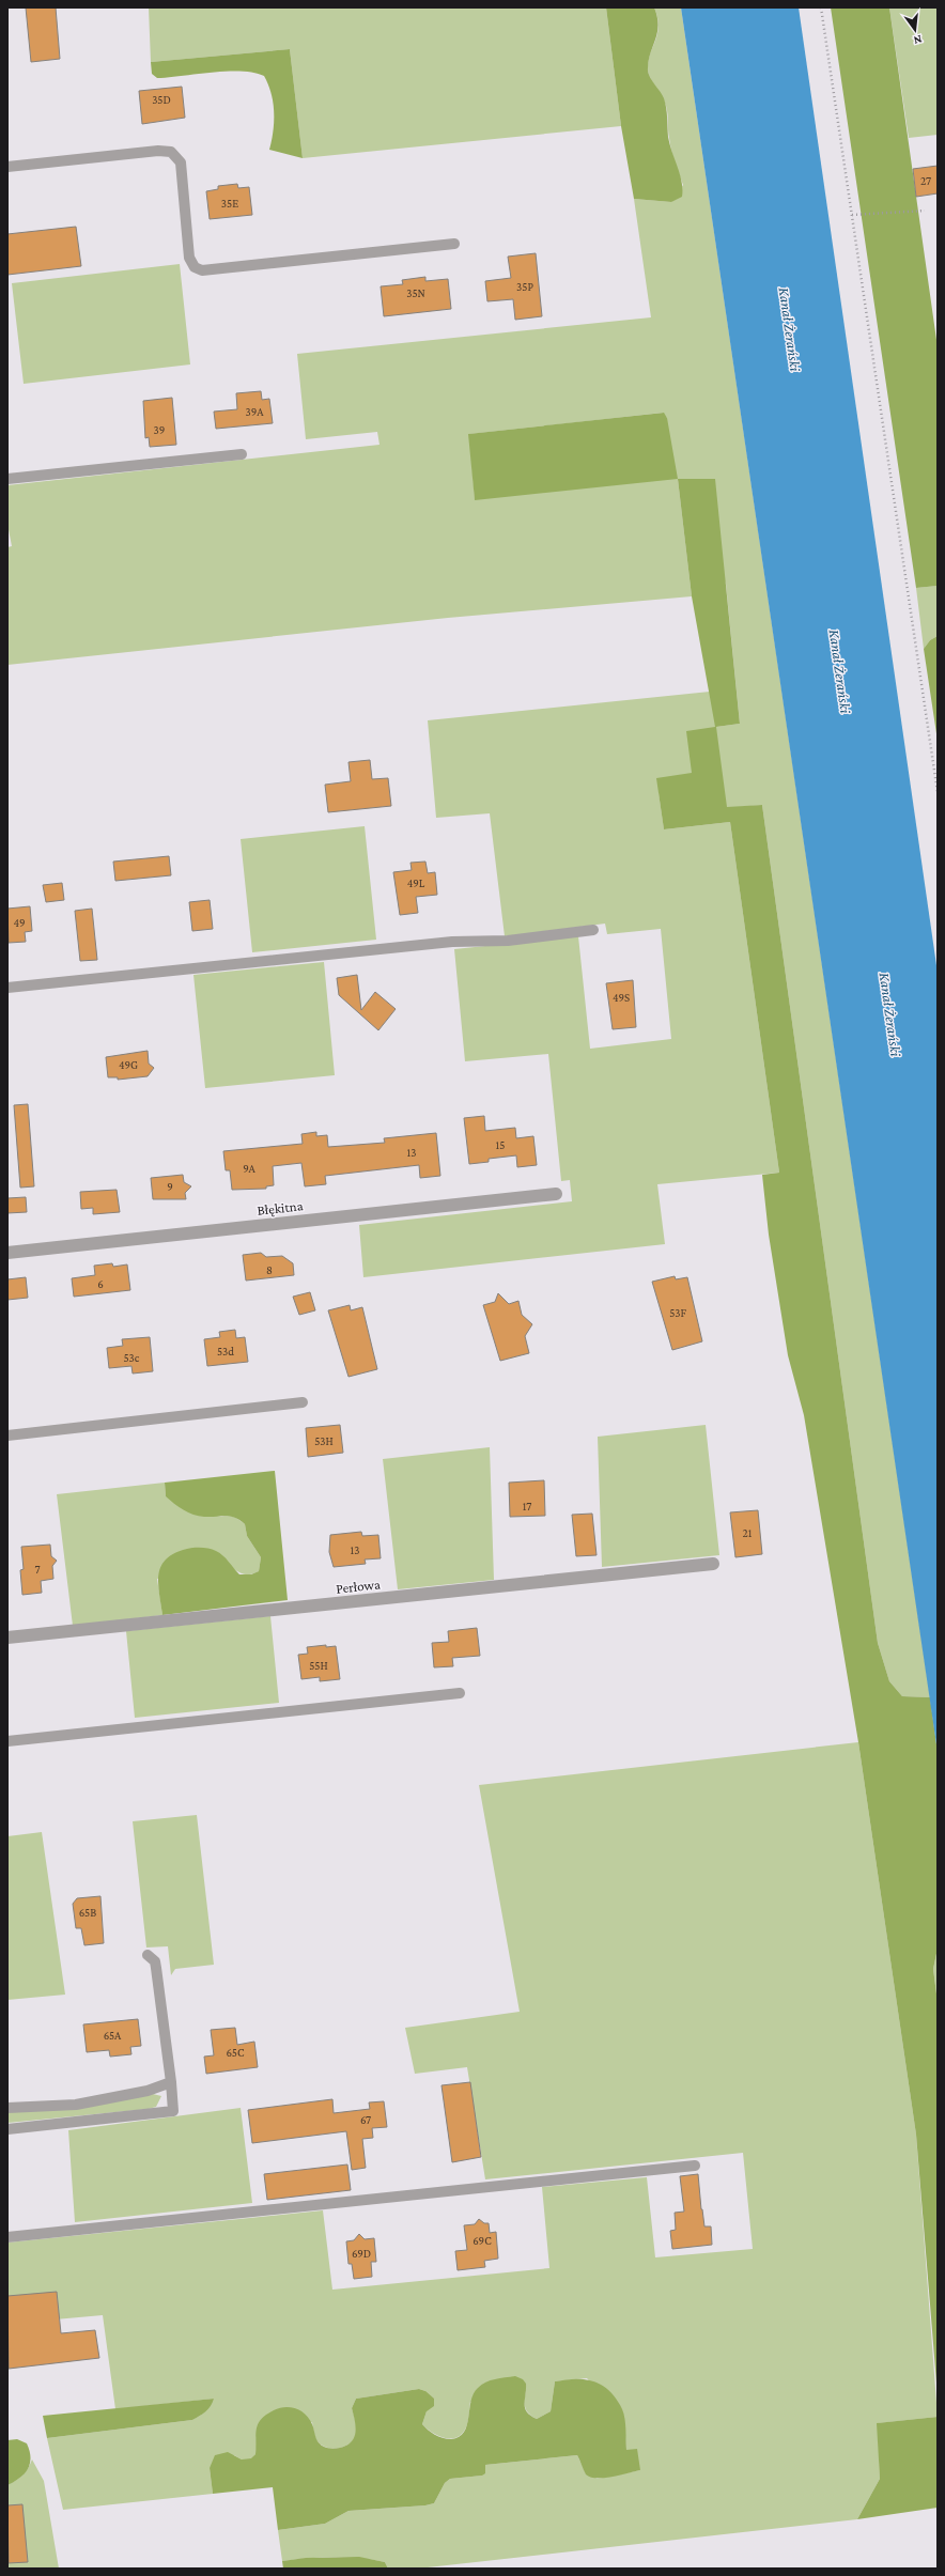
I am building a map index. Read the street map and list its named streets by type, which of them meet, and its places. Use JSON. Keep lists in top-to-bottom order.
{
  "streets": {
    "street": ["Błękitna", "Perłowa"]
  },
  "water": ["Kanał Żerański"],
  "house_numbers": [
    "35D",
    "27",
    "35E",
    "35P",
    "35N",
    "39A",
    "39",
    "49L",
    "49",
    "49S",
    "49G",
    "15",
    "13",
    "9A",
    "9",
    "8",
    "6",
    "53F",
    "53d",
    "53c",
    "53H",
    "17",
    "21",
    "13",
    "7",
    "55H",
    "65B",
    "65A",
    "65C",
    "67",
    "69C",
    "69D"
  ],
  "north": "bottom"
}
